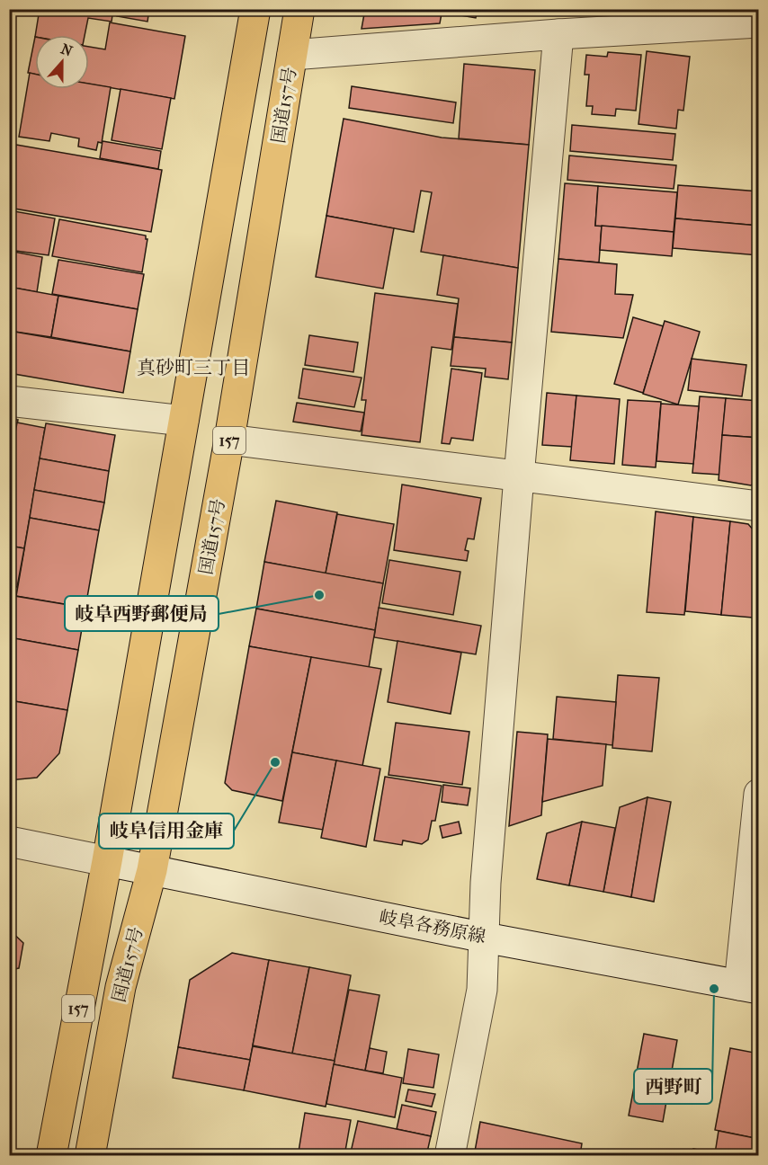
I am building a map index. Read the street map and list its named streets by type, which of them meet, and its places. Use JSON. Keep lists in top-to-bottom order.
{
  "streets": {
    "highway": ["国道157号", "157"],
    "street": ["岐阜各務原線"]
  },
  "crossings": [
    ["国道157号", "岐阜各務原線"],
    ["157", "岐阜各務原線"]
  ],
  "districts": ["真砂町三丁目"],
  "places": ["岐阜西野郵便局", "岐阜信用金庫", "西野町"],
  "north": "top"
}
